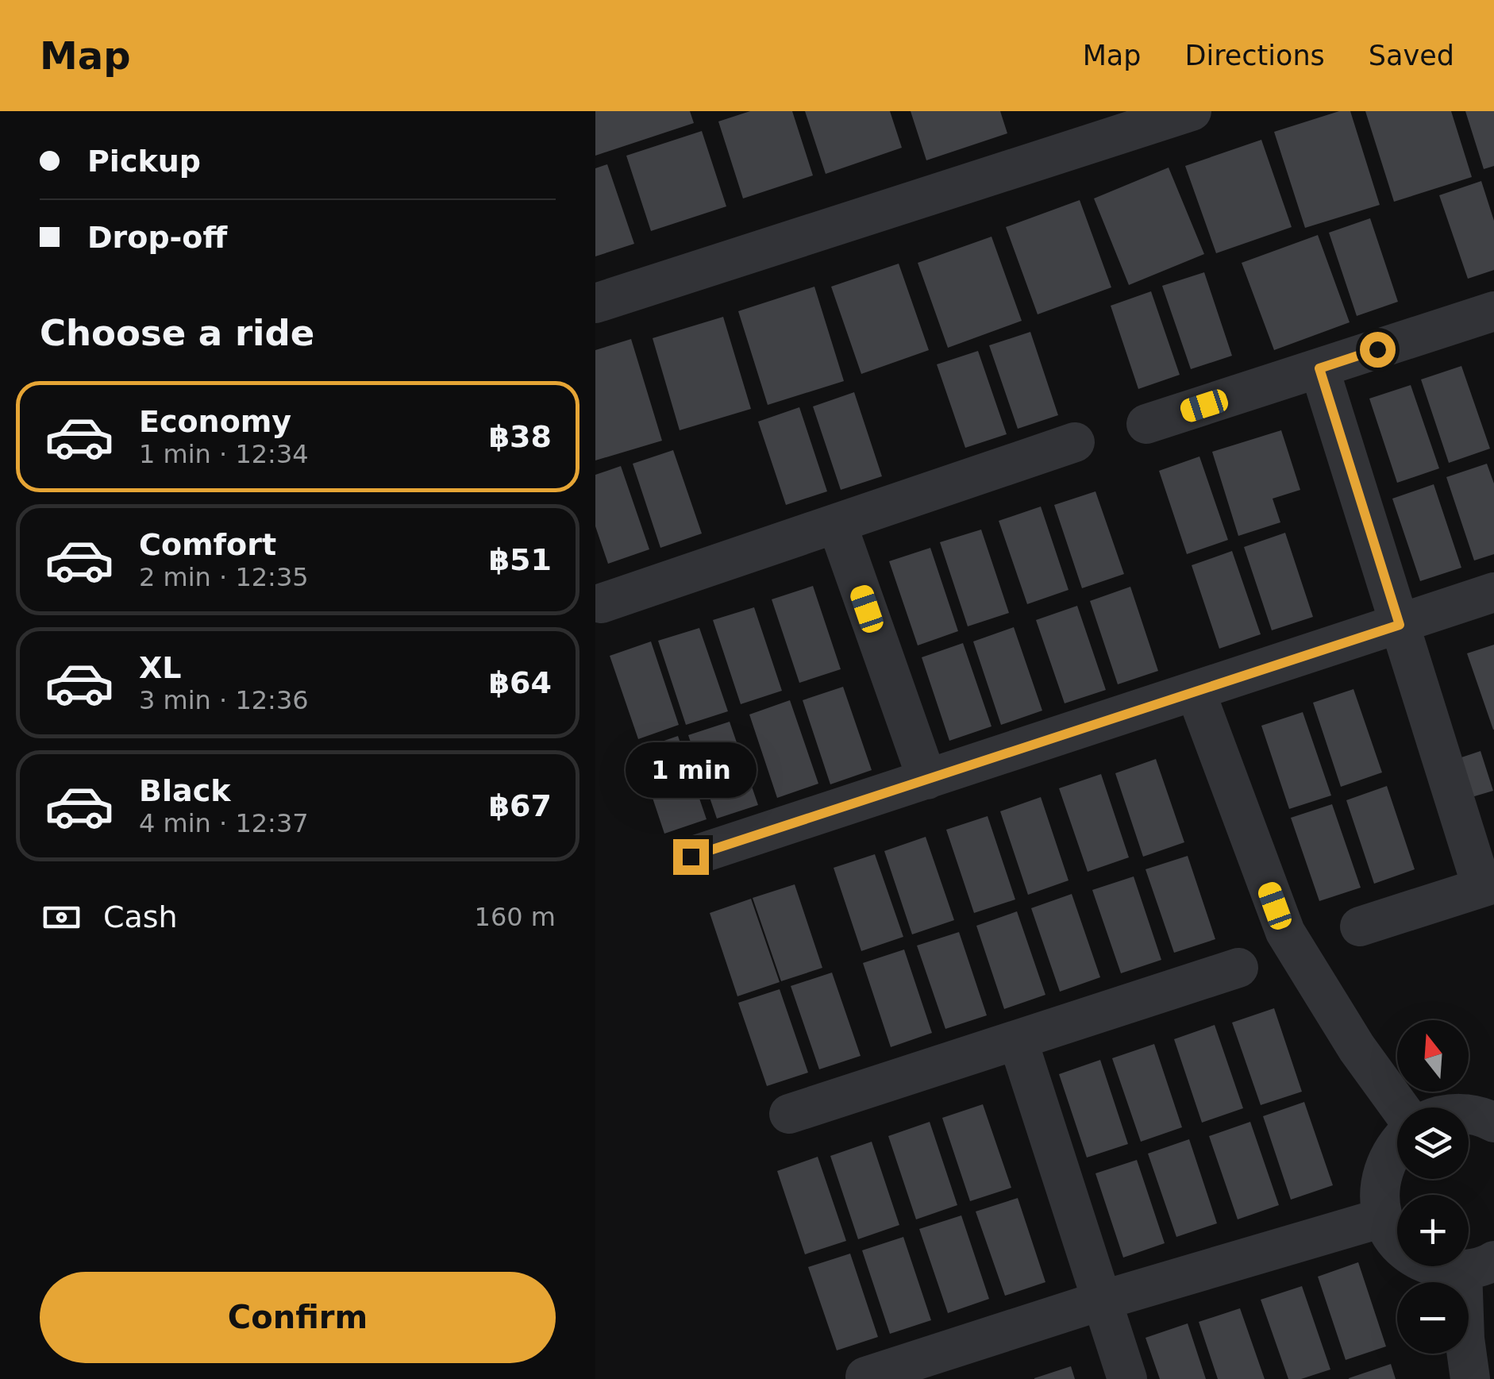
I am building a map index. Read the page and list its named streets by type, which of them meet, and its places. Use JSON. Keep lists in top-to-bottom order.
{
  "north": "top",
  "page": {
    "header": "Map",
    "nav": ["Map", "Directions", "Saved"],
    "banner": ["Pickup", "Drop-off"],
    "heading": "Choose a ride",
    "list": [
      {
        "name": "Economy",
        "note": "1 min · 12:34",
        "value": "฿38"
      },
      {
        "name": "Comfort",
        "note": "2 min · 12:35",
        "value": "฿51"
      },
      {
        "name": "XL",
        "note": "3 min · 12:36",
        "value": "฿64"
      },
      {
        "name": "Black",
        "note": "4 min · 12:37",
        "value": "฿67"
      }
    ],
    "bubble": "1 min",
    "pay": ["Cash", "160 m"],
    "map_buttons": ["+", "−"],
    "buttons": "Confirm"
  }
}
